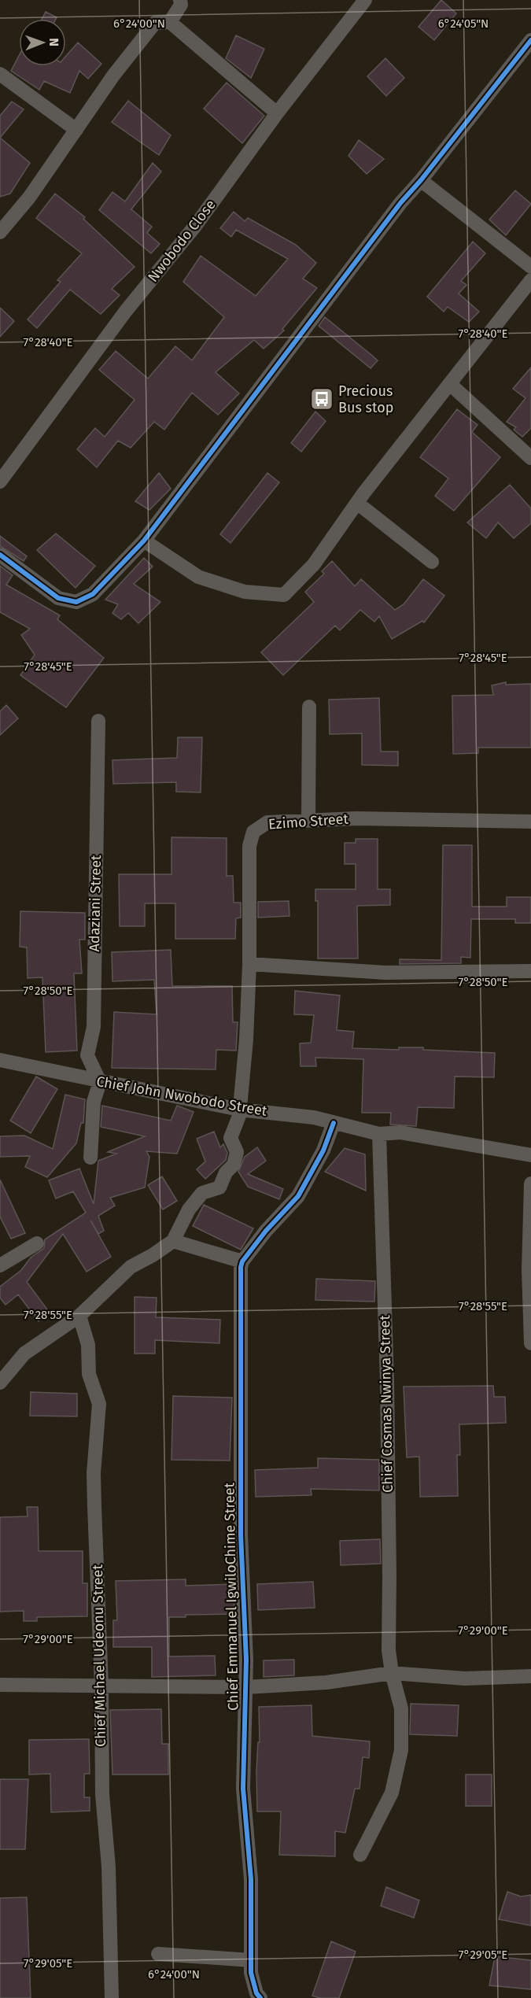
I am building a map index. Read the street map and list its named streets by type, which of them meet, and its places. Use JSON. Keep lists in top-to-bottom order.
{
  "streets": {
    "street": [
      "Nwobodo Close",
      "Ezimo Street",
      "Adaziani Street",
      "Chief John Nwobodo Street",
      "Chief Cosmas Nwinya Street",
      "Chief Emmanuel IgwiloChime Street",
      "Chief Michael Udeonu Street"
    ]
  },
  "crossings": [
    ["Ezimo Street", "Chief John Nwobodo Street"],
    ["Adaziani Street", "Chief John Nwobodo Street"],
    ["Chief John Nwobodo Street", "Chief Cosmas Nwinya Street"]
  ],
  "places": {
    "bus stop": ["Precious Bus stop"]
  },
  "north": "right",
  "coordinates": [
    "6°24'00\"N",
    "6°24'05\"N",
    "7°28'40\"E",
    "7°28'45\"E",
    "7°28'50\"E",
    "7°28'55\"E",
    "7°29'00\"E",
    "7°29'05\"E"
  ]
}
